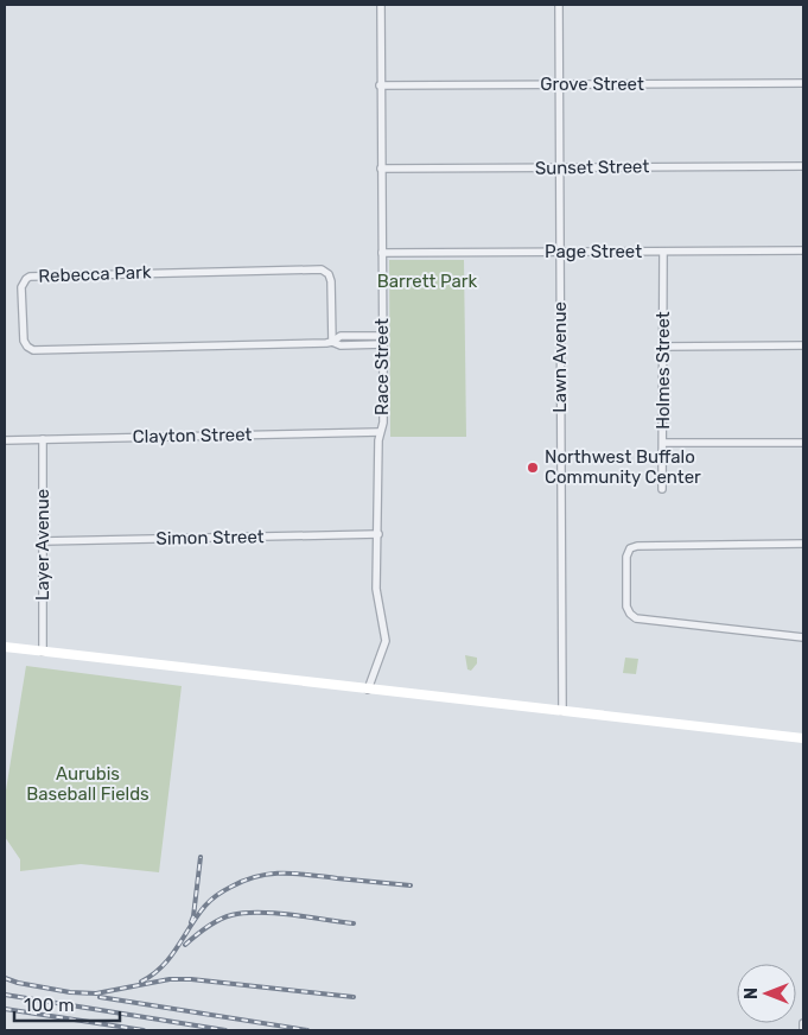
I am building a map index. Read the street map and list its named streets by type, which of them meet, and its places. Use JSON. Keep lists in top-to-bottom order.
{
  "streets": {
    "street": [
      "Grove Street",
      "Sunset Street",
      "Page Street",
      "Rebecca Park",
      "Lawn Avenue",
      "Race Street",
      "Holmes Street",
      "Clayton Street",
      "Simon Street",
      "Layer Avenue"
    ]
  },
  "crossings": [
    ["Grove Street", "Lawn Avenue"],
    ["Grove Street", "Race Street"],
    ["Sunset Street", "Lawn Avenue"],
    ["Sunset Street", "Race Street"],
    ["Page Street", "Lawn Avenue"],
    ["Page Street", "Race Street"],
    ["Page Street", "Holmes Street"],
    ["Rebecca Park", "Race Street"],
    ["Race Street", "Clayton Street"],
    ["Race Street", "Simon Street"],
    ["Clayton Street", "Layer Avenue"],
    ["Simon Street", "Layer Avenue"]
  ],
  "parks": ["Barrett Park", "Aurubis Baseball Fields"],
  "places": ["Northwest Buffalo Community Center"],
  "scale_bar": "100 m",
  "north": "left"
}
